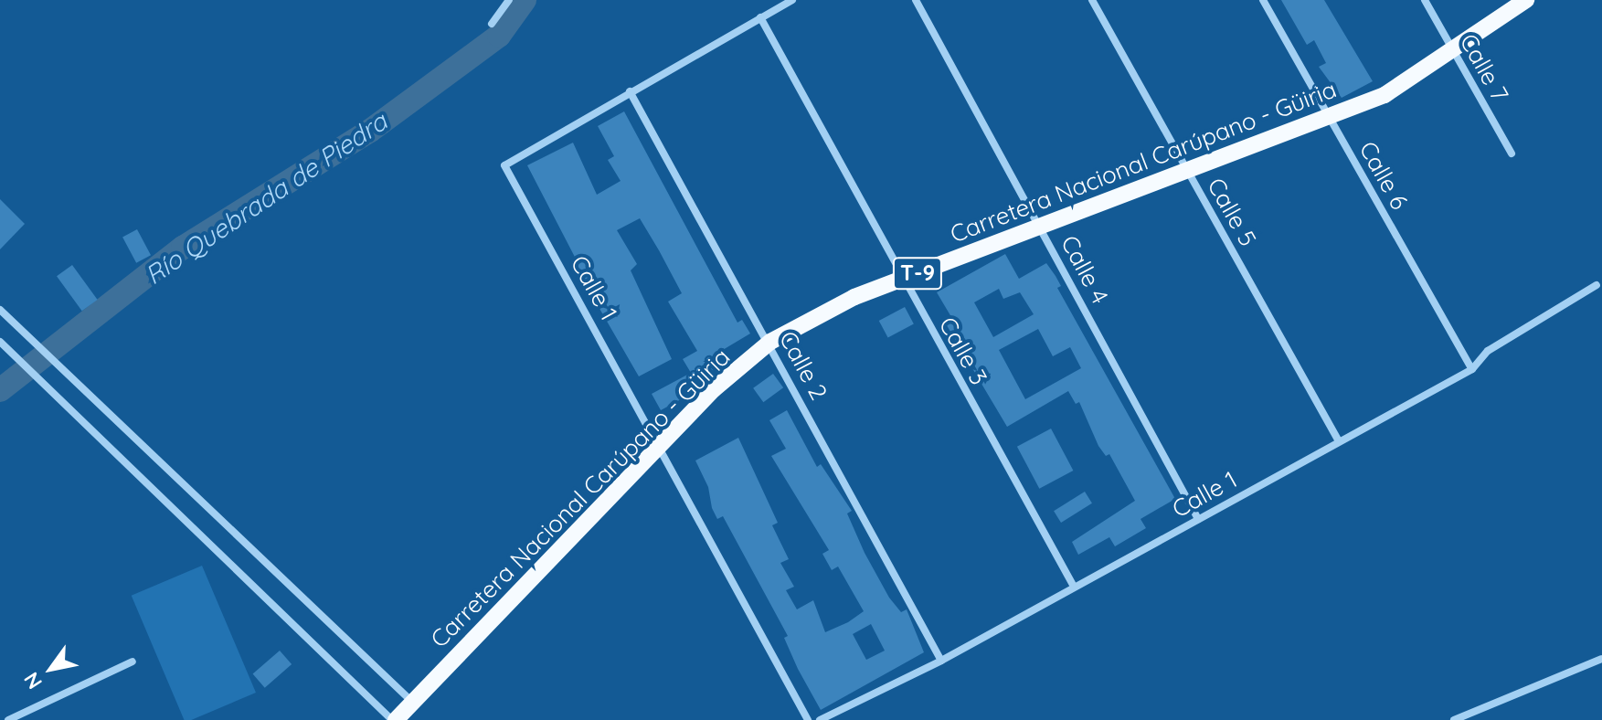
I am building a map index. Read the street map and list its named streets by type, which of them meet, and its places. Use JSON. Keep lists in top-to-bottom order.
{
  "streets": {
    "highway": ["Carretera Nacional Carúpano - Güiria", "T-9"],
    "street": [
      "Calle 7",
      "Calle 6",
      "Calle 5",
      "Calle 4",
      "Calle 1",
      "Calle 3",
      "Calle 2"
    ]
  },
  "crossings": [
    ["Calle 7", "Carretera Nacional Carúpano - Güiria"],
    ["Carretera Nacional Carúpano - Güiria", "Calle 6"],
    ["Carretera Nacional Carúpano - Güiria", "Calle 5"],
    ["Carretera Nacional Carúpano - Güiria", "Calle 4"],
    ["Carretera Nacional Carúpano - Güiria", "Calle 1"],
    ["Carretera Nacional Carúpano - Güiria", "Calle 3"],
    ["Carretera Nacional Carúpano - Güiria", "Calle 2"],
    ["Calle 6", "Calle 1"],
    ["Calle 5", "Calle 1"],
    ["Calle 4", "Calle 1"],
    ["Calle 1", "Calle 3"],
    ["Calle 1", "Calle 2"]
  ],
  "water": ["Río Quebrada de Piedra"],
  "north": "bottom left"
}
